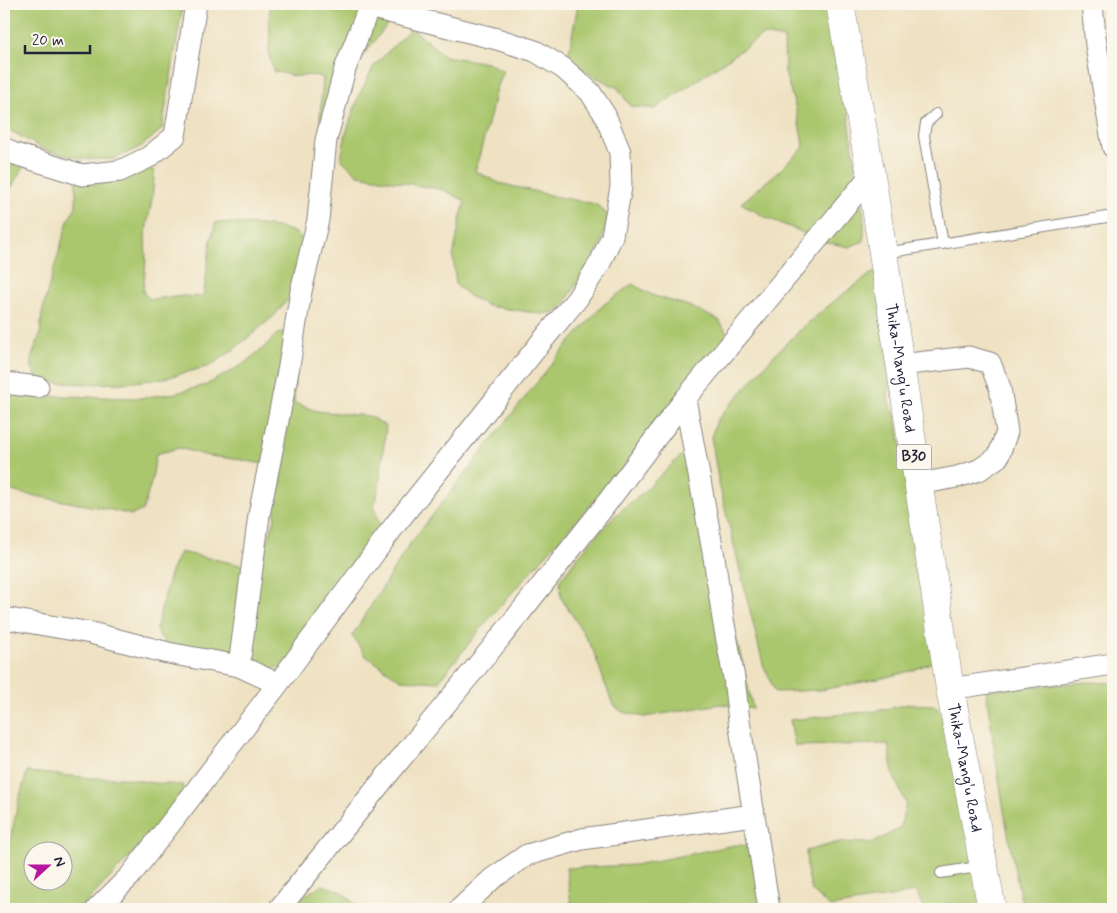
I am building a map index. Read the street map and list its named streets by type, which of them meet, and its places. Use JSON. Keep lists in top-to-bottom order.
{
  "streets": {
    "highway": ["Thika-Mang'u Road", "B30"]
  },
  "scale_bar": "20 m",
  "north": "right"
}
